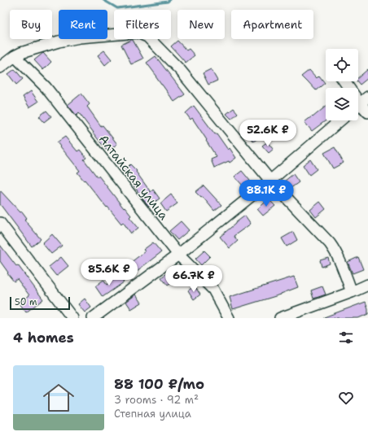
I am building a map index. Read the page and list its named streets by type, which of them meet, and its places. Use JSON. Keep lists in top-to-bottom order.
{
  "streets": {
    "street": ["Алтайская улица"]
  },
  "scale_bar": "50 m",
  "page": {
    "chip": [
      "Buy",
      "Rent",
      "Filters",
      "New",
      "Apartment"
    ],
    "price": [
      "52.6K ₽",
      "88.1K ₽",
      "85.6K ₽",
      "66.7K ₽"
    ],
    "scale": "50 m",
    "heading": "4 homes",
    "list": [
      {
        "name": "88 100 ₽/mo",
        "note": "3 rooms · 92 m² · Степная улица"
      }
    ]
  }
}
